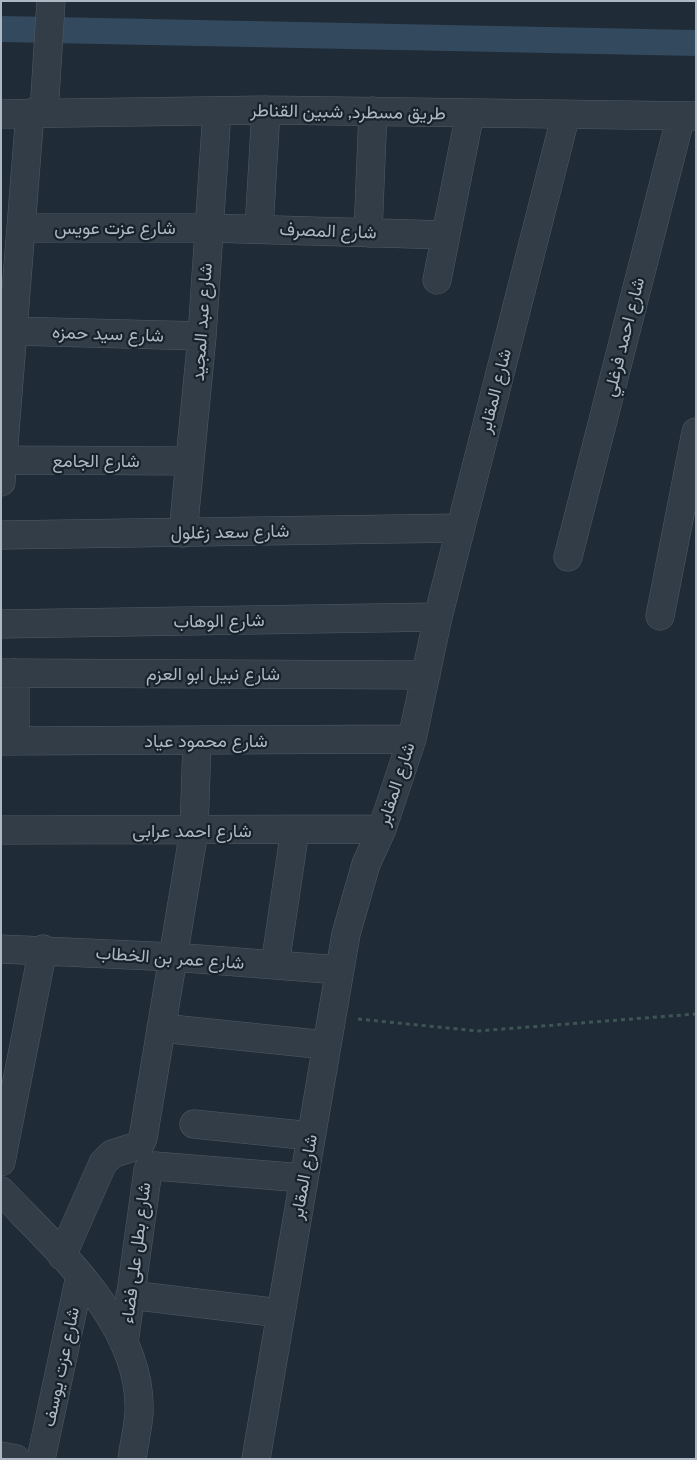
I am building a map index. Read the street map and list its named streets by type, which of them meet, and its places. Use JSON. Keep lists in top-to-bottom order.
{
  "streets": {
    "street": [
      "طريق مسطرد, شبين القناطر",
      "شارع عزت عويس",
      "شارع المصرف",
      "شارع عبد المجيد",
      "شارع سيد حمزه",
      "شارع احمد فرغلي",
      "شارع المقابر",
      "شارع الجامع",
      "شارع سعد زغلول",
      "شارع الوهاب",
      "شارع نبيل ابو العزم",
      "شارع محمود عياد",
      "شارع احمد عرابى",
      "شارع عمر بن الخطاب",
      "شارع بطل على فضاء",
      "شارع عزت يوسف"
    ]
  },
  "crossings": [
    ["طريق مسطرد, شبين القناطر", "شارع عبد المجيد"],
    ["طريق مسطرد, شبين القناطر", "شارع احمد فرغلي"],
    ["طريق مسطرد, شبين القناطر", "شارع المقابر"],
    ["شارع عزت عويس", "شارع المصرف"],
    ["شارع عزت عويس", "شارع عبد المجيد"],
    ["شارع المصرف", "شارع عبد المجيد"],
    ["شارع عبد المجيد", "شارع سيد حمزه"],
    ["شارع عبد المجيد", "شارع الجامع"],
    ["شارع عبد المجيد", "شارع سعد زغلول"],
    ["شارع المقابر", "شارع سعد زغلول"],
    ["شارع المقابر", "شارع الوهاب"],
    ["شارع المقابر", "شارع نبيل ابو العزم"],
    ["شارع المقابر", "شارع محمود عياد"],
    ["شارع المقابر", "شارع احمد عرابى"],
    ["شارع المقابر", "شارع عمر بن الخطاب"],
    ["شارع المقابر", "شارع بطل على فضاء"]
  ]
}
